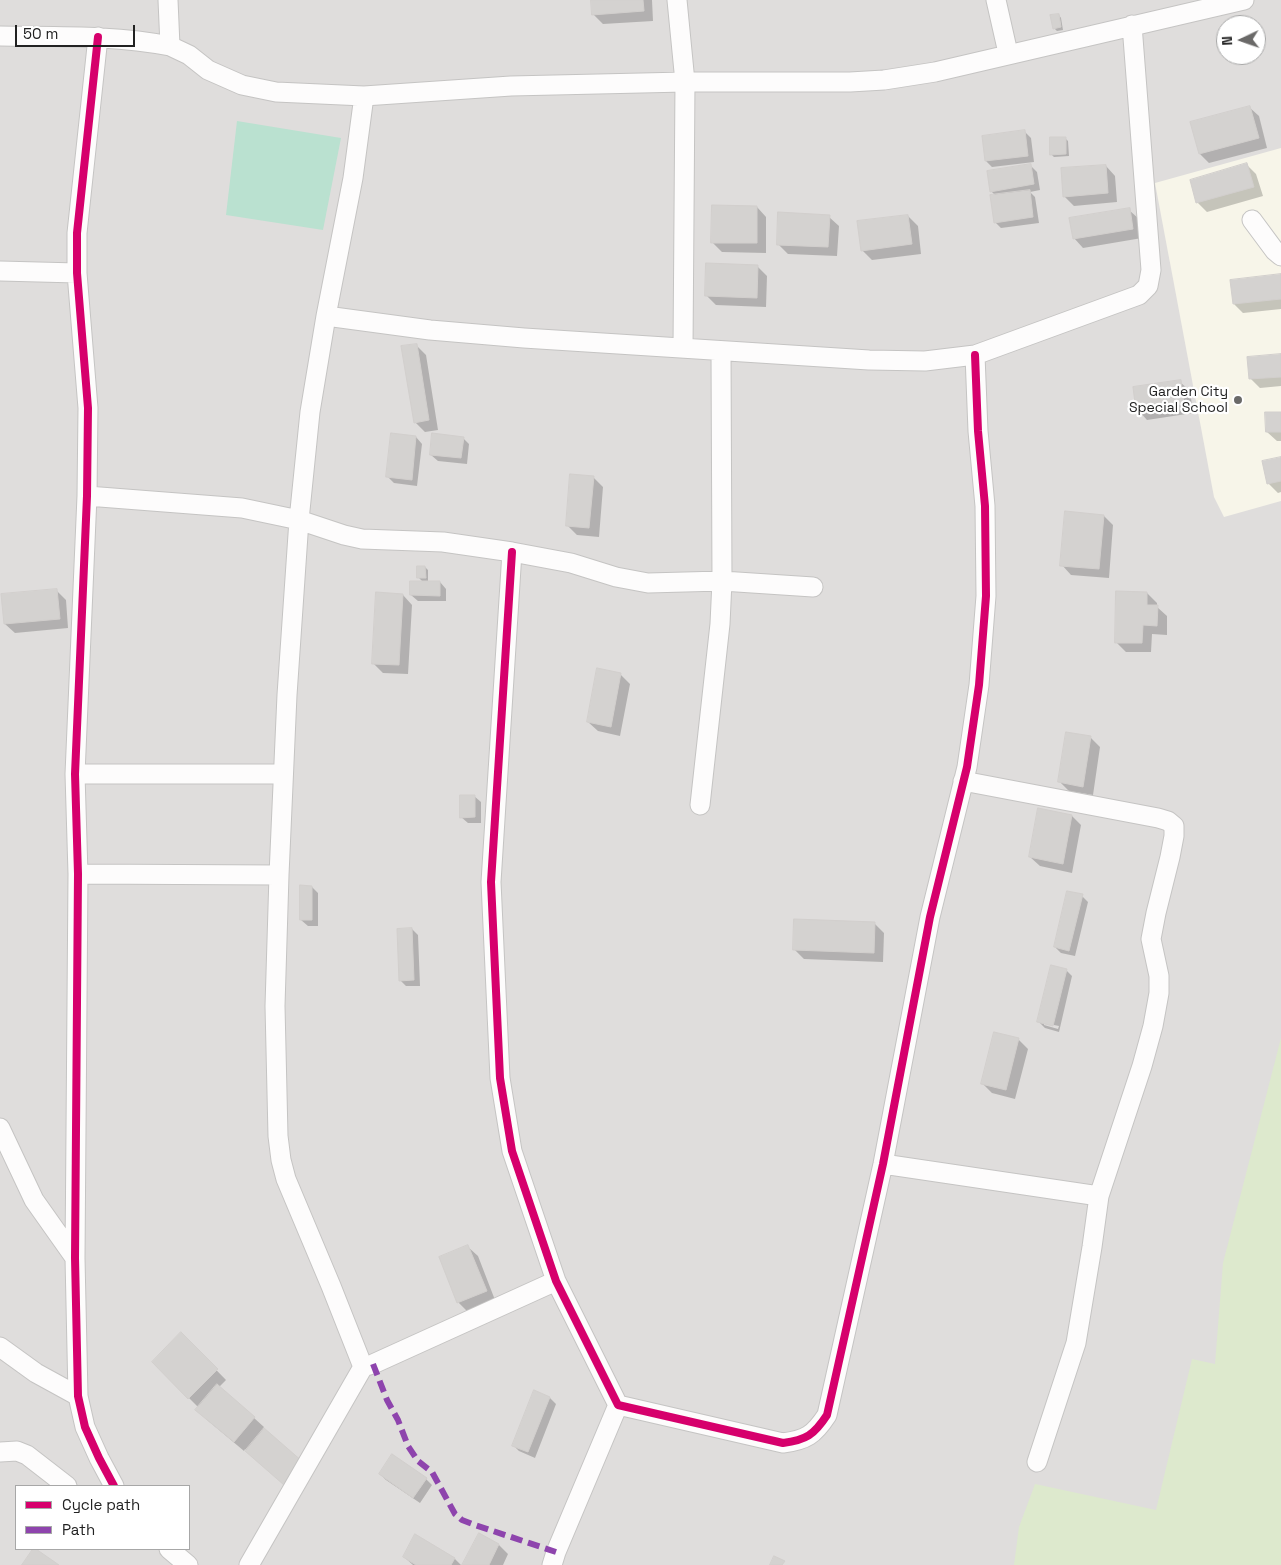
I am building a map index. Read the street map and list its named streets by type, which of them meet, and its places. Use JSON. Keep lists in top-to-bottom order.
{
  "places": ["Garden City Special School"],
  "legend": ["Cycle path", "Path"],
  "scale_bar": "50 m",
  "north": "left"
}
